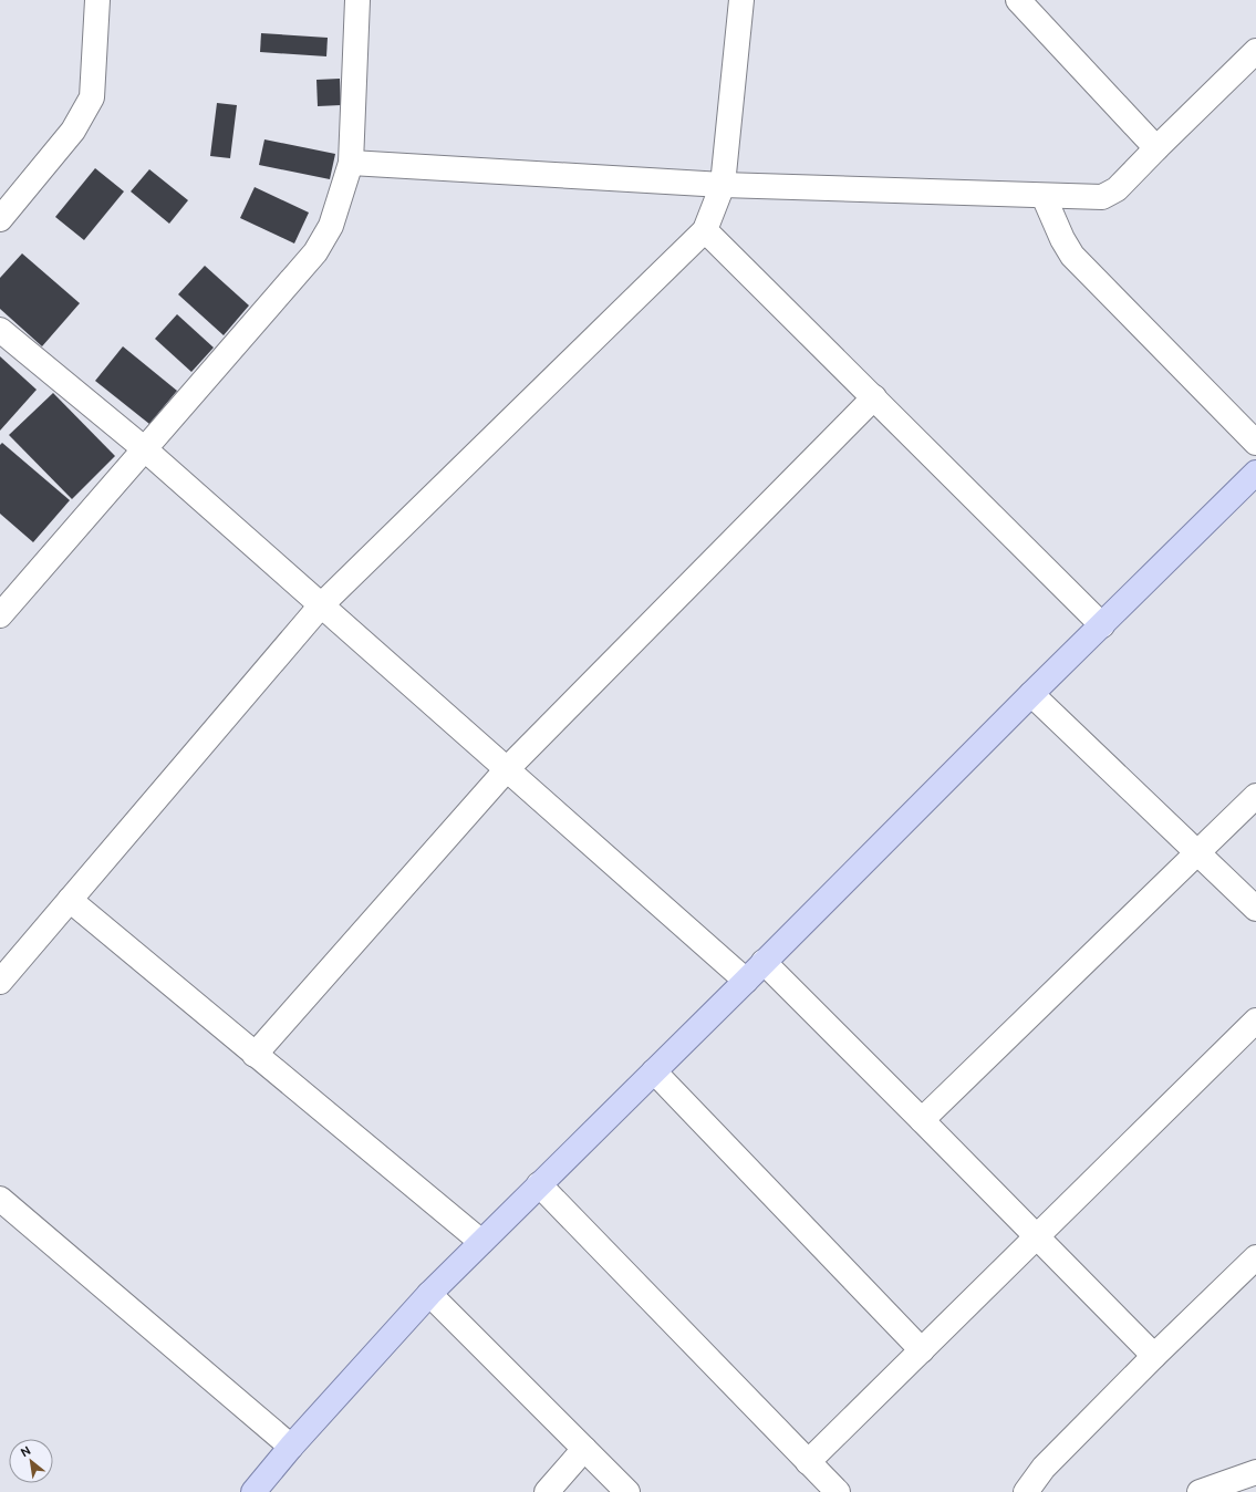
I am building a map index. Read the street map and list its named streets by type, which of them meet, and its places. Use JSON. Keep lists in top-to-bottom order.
{
  "north": "top left"
}
